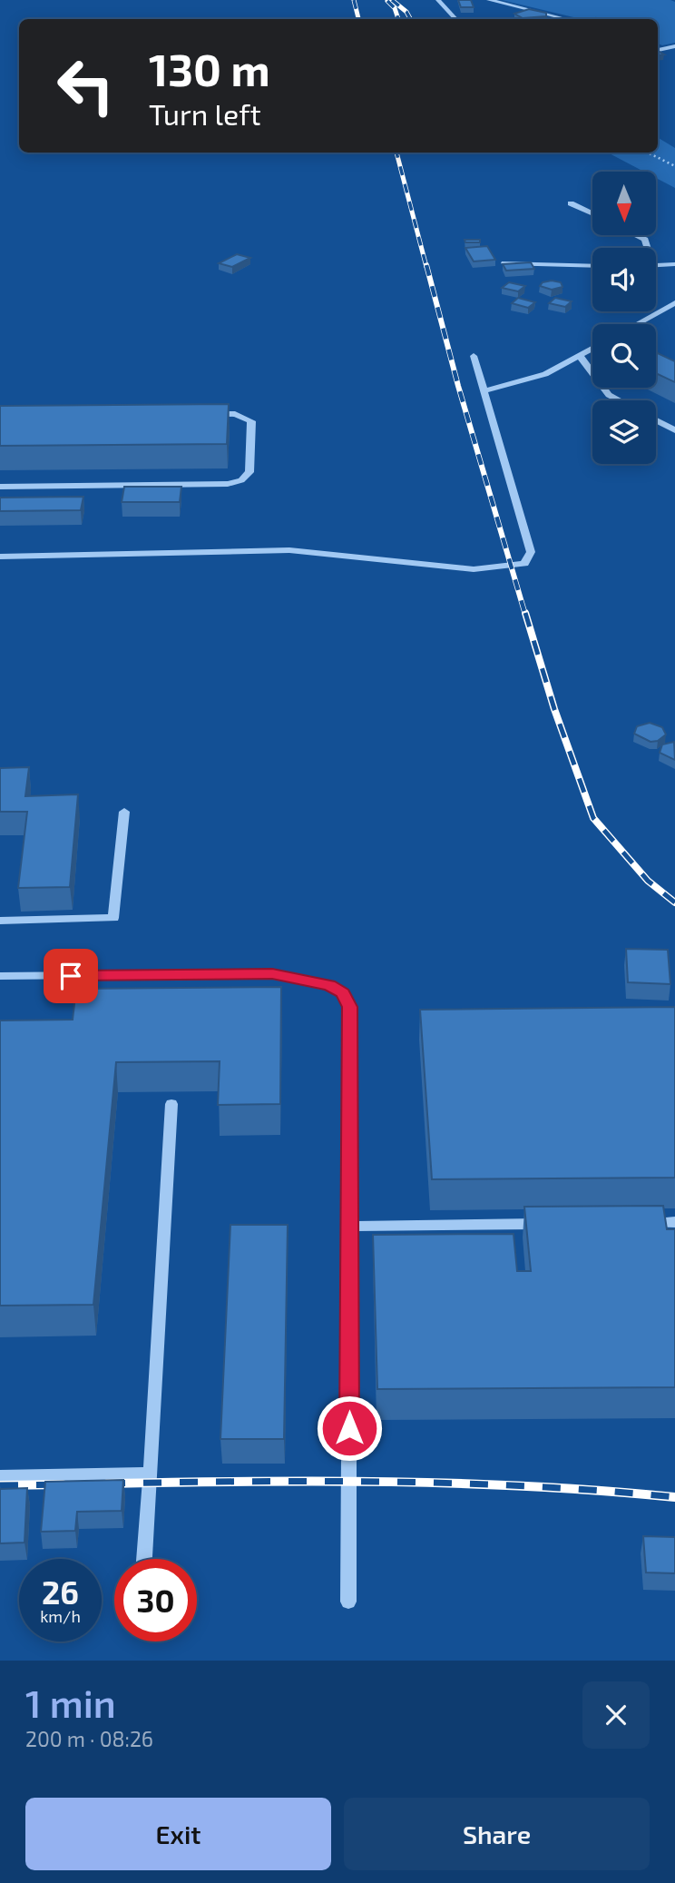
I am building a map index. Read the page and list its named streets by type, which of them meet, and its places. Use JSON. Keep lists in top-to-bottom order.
{
  "north": "bottom",
  "page": {
    "turn": ["130 m", "Turn left"],
    "speed": "26 km/h",
    "limit": "30",
    "heading": ["1 min", "200 m · 08:26"],
    "buttons": ["Exit", "Share"]
  }
}
